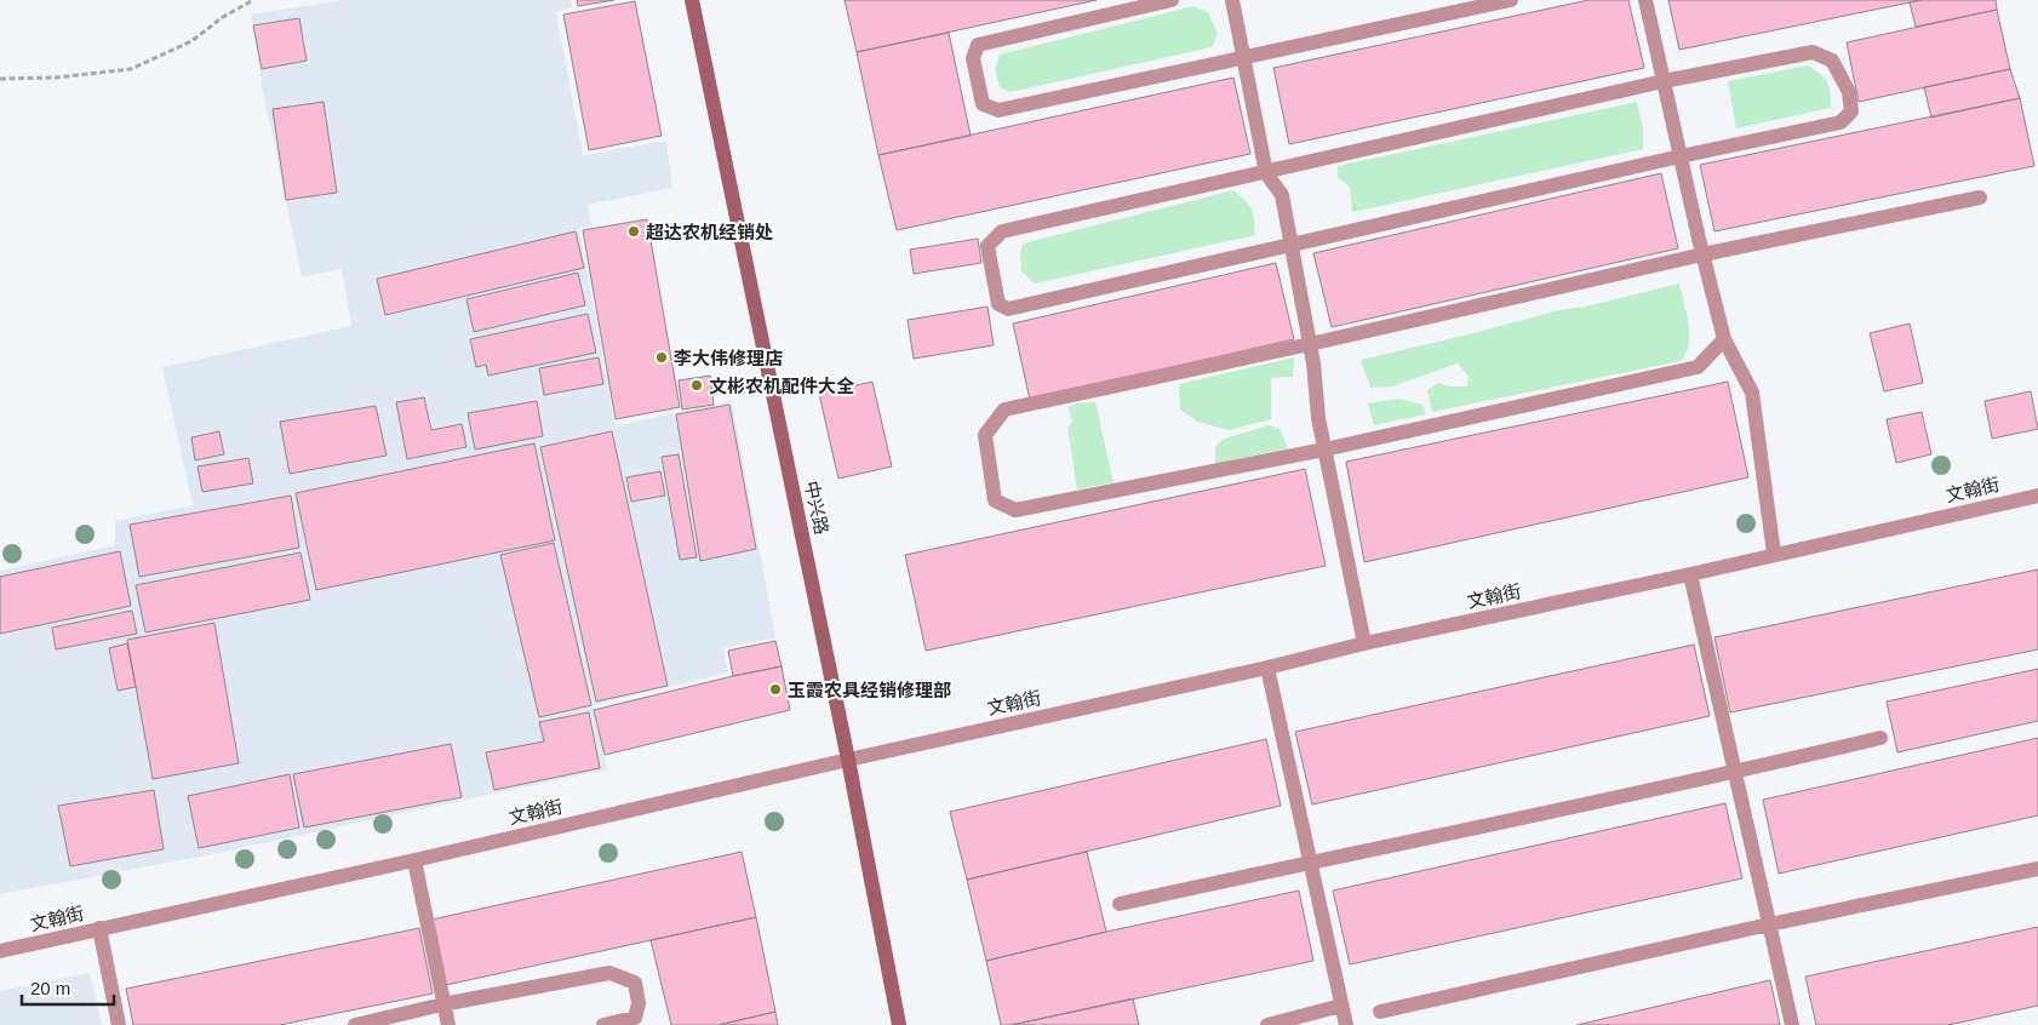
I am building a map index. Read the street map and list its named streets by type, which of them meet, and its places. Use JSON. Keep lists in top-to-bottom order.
{
  "streets": {
    "main road": ["中兴路"],
    "street": ["文翰街"]
  },
  "crossings": [
    ["文翰街", "中兴路"]
  ],
  "places": [
    "超达农机经销处",
    "李大伟修理店",
    "文彬农机配件大全",
    "玉霞农具经销修理部"
  ],
  "scale_bar": "20 m"
}
